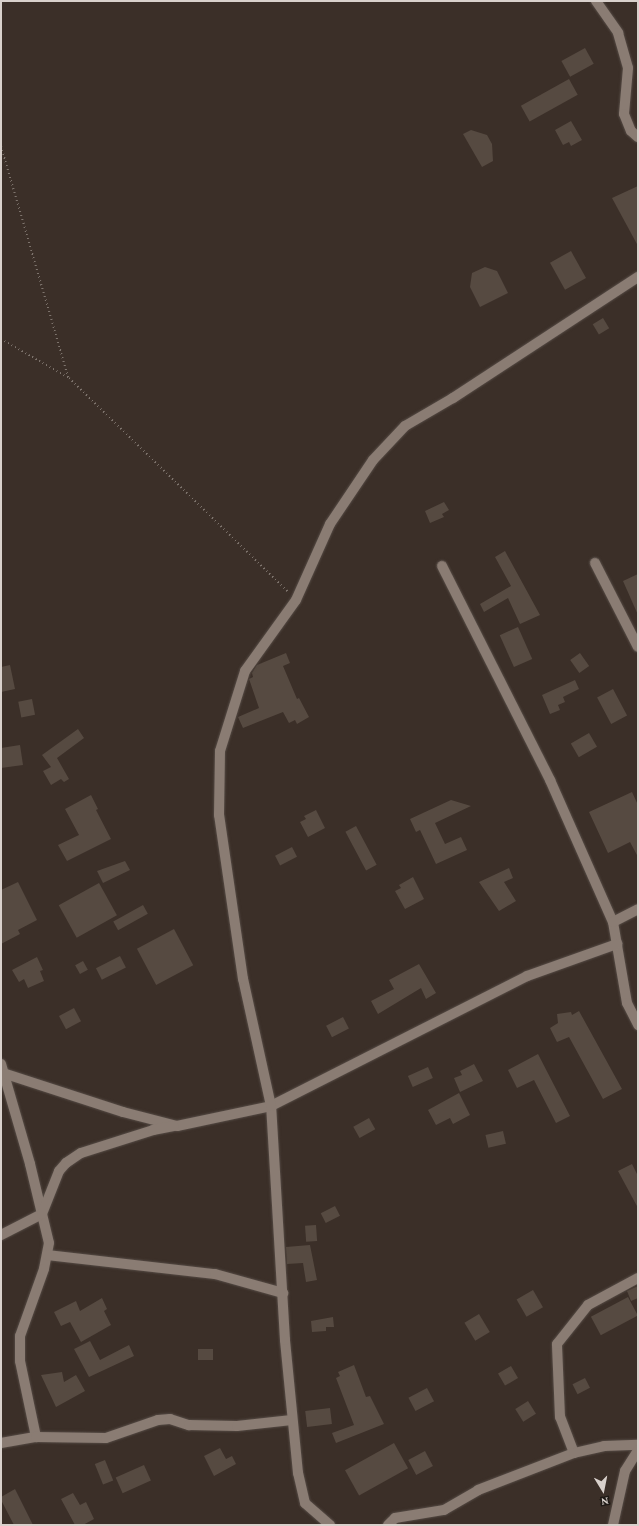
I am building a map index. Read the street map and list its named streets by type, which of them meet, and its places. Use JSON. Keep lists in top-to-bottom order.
{
  "north": "bottom"
}
